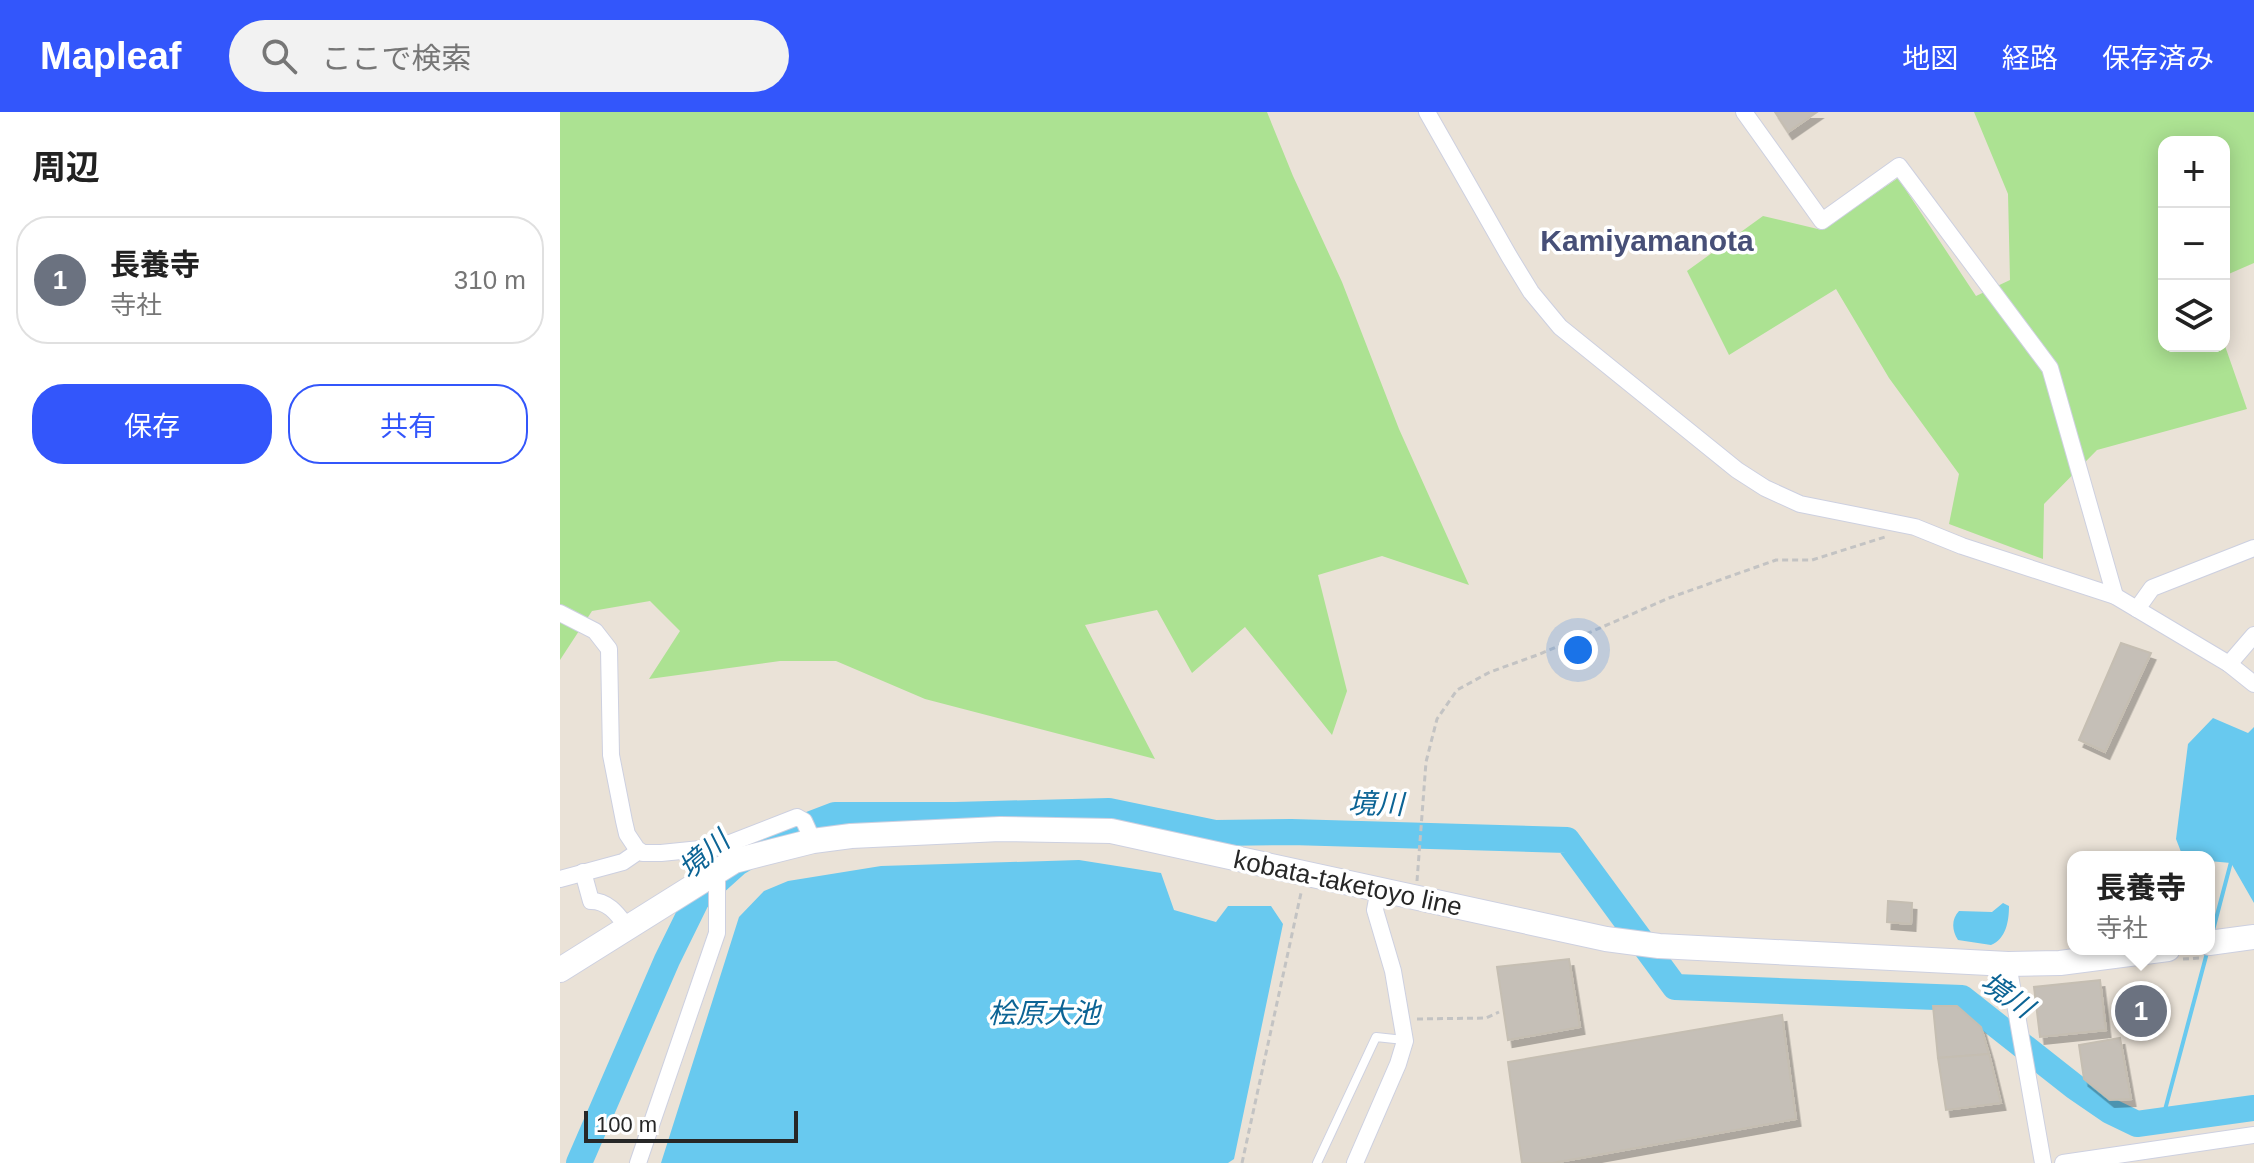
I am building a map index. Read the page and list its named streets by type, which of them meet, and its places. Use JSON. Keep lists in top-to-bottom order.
{
  "streets": {
    "main road": ["kobata-taketoyo line"]
  },
  "districts": ["Kamiyamanota"],
  "water": ["境川", "桧原大池"],
  "scale_bar": "100 m",
  "page": {
    "header": "Mapleaf",
    "search": "ここで検索",
    "nav": ["地図", "経路", "保存済み"],
    "heading": "周辺",
    "map_buttons": ["+", "−"],
    "list": [
      {
        "mark": "1",
        "name": "長養寺",
        "note": "寺社",
        "value": "310 m"
      }
    ],
    "buttons": ["保存", "共有"],
    "popup": ["長養寺", "寺社"],
    "pins": "1",
    "scale": "100 m"
  }
}
